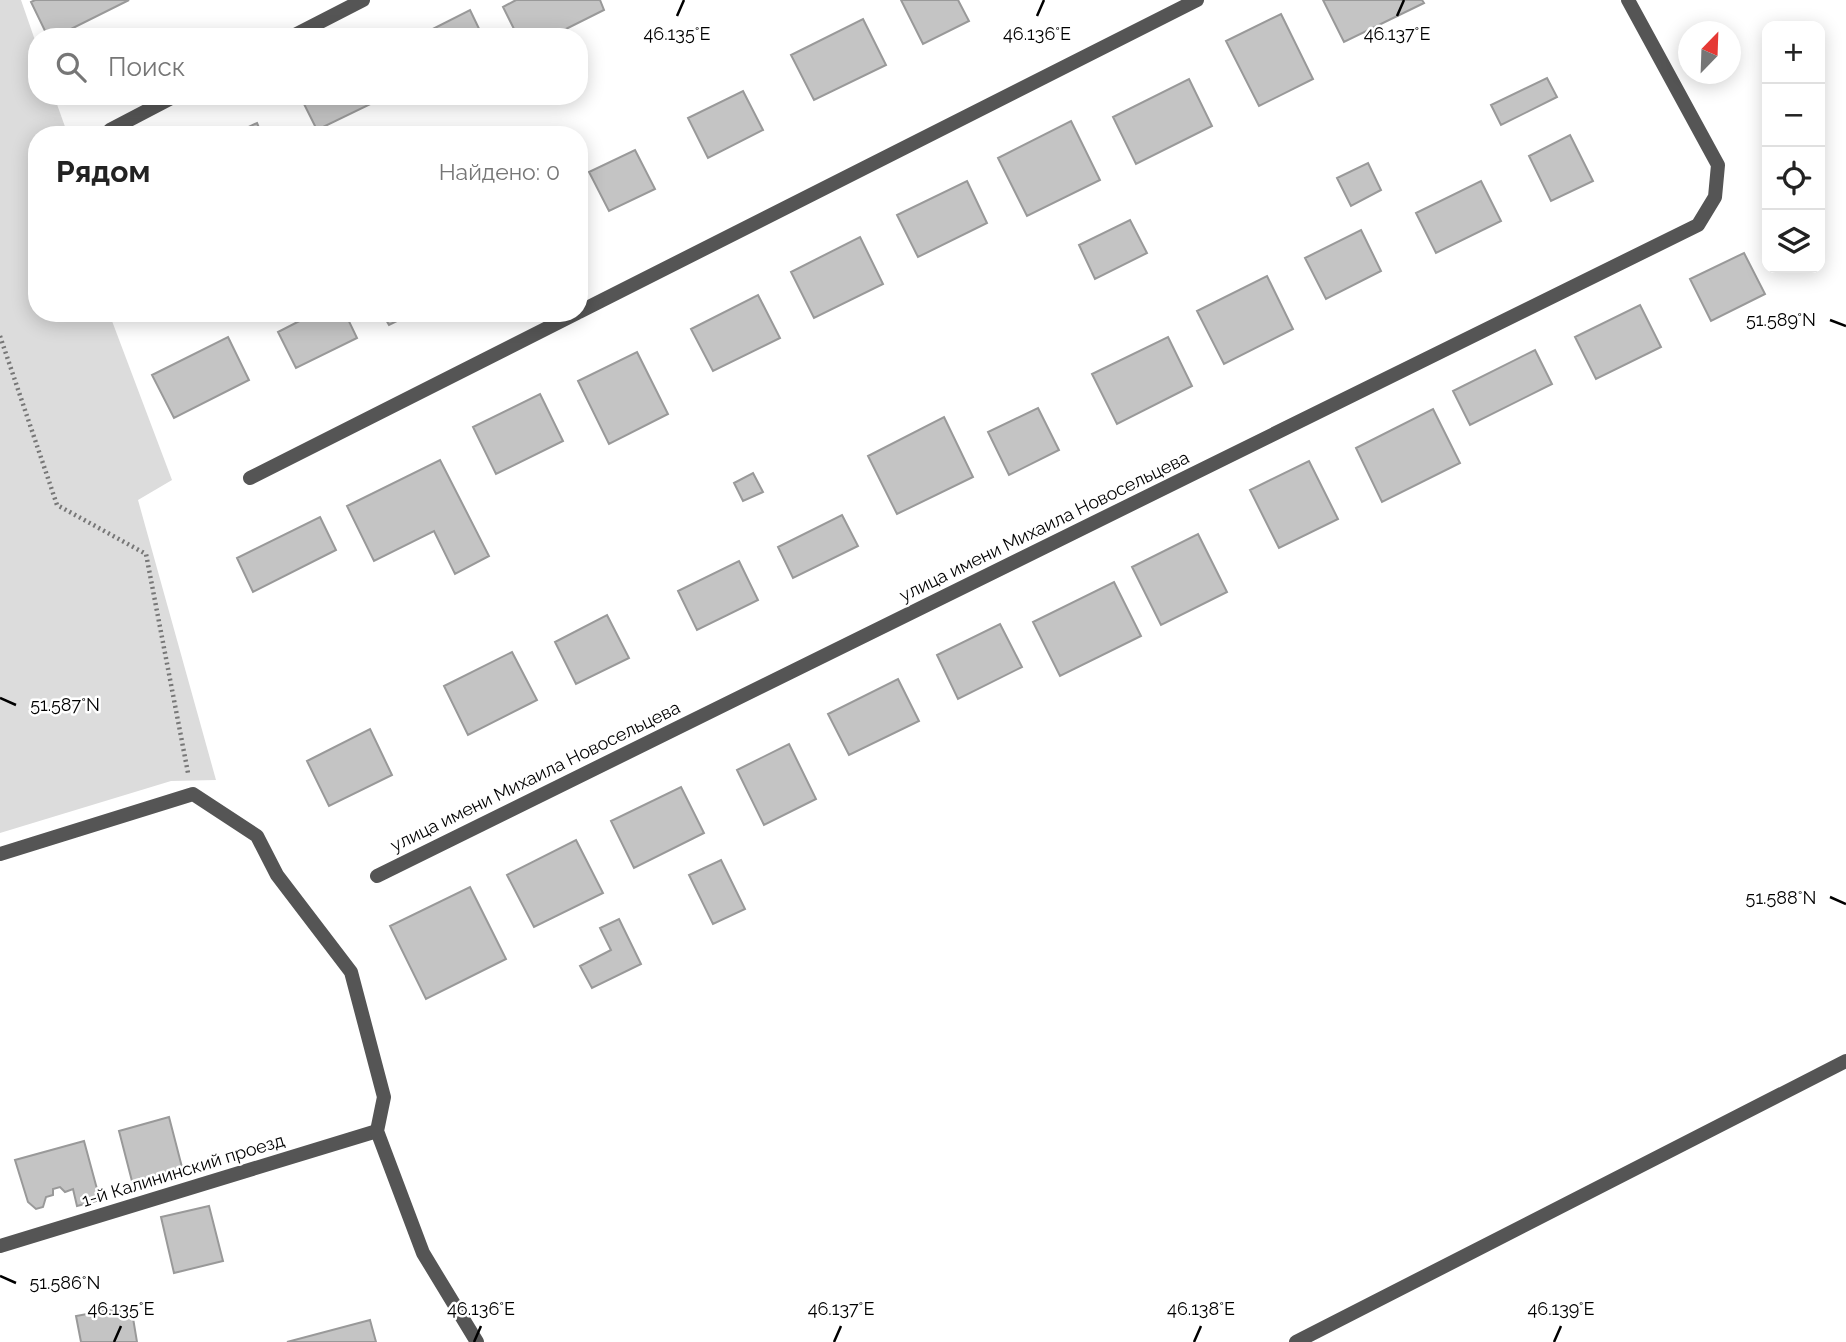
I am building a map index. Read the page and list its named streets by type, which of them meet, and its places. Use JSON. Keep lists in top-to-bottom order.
{
  "streets": {
    "street": ["улица имени Михаила Новосельцева", "1-й Калининский проезд"]
  },
  "north": "top right",
  "page": {
    "map_buttons": ["+", "−"],
    "search": "Поиск",
    "heading": ["Рядом", "Найдено: 0"]
  },
  "coordinates": [
    "46.135°E",
    "46.136°E",
    "46.137°E",
    "51.589°N",
    "51.587°N",
    "51.588°N",
    "51.586°N",
    "46.138°E",
    "46.139°E"
  ]
}
